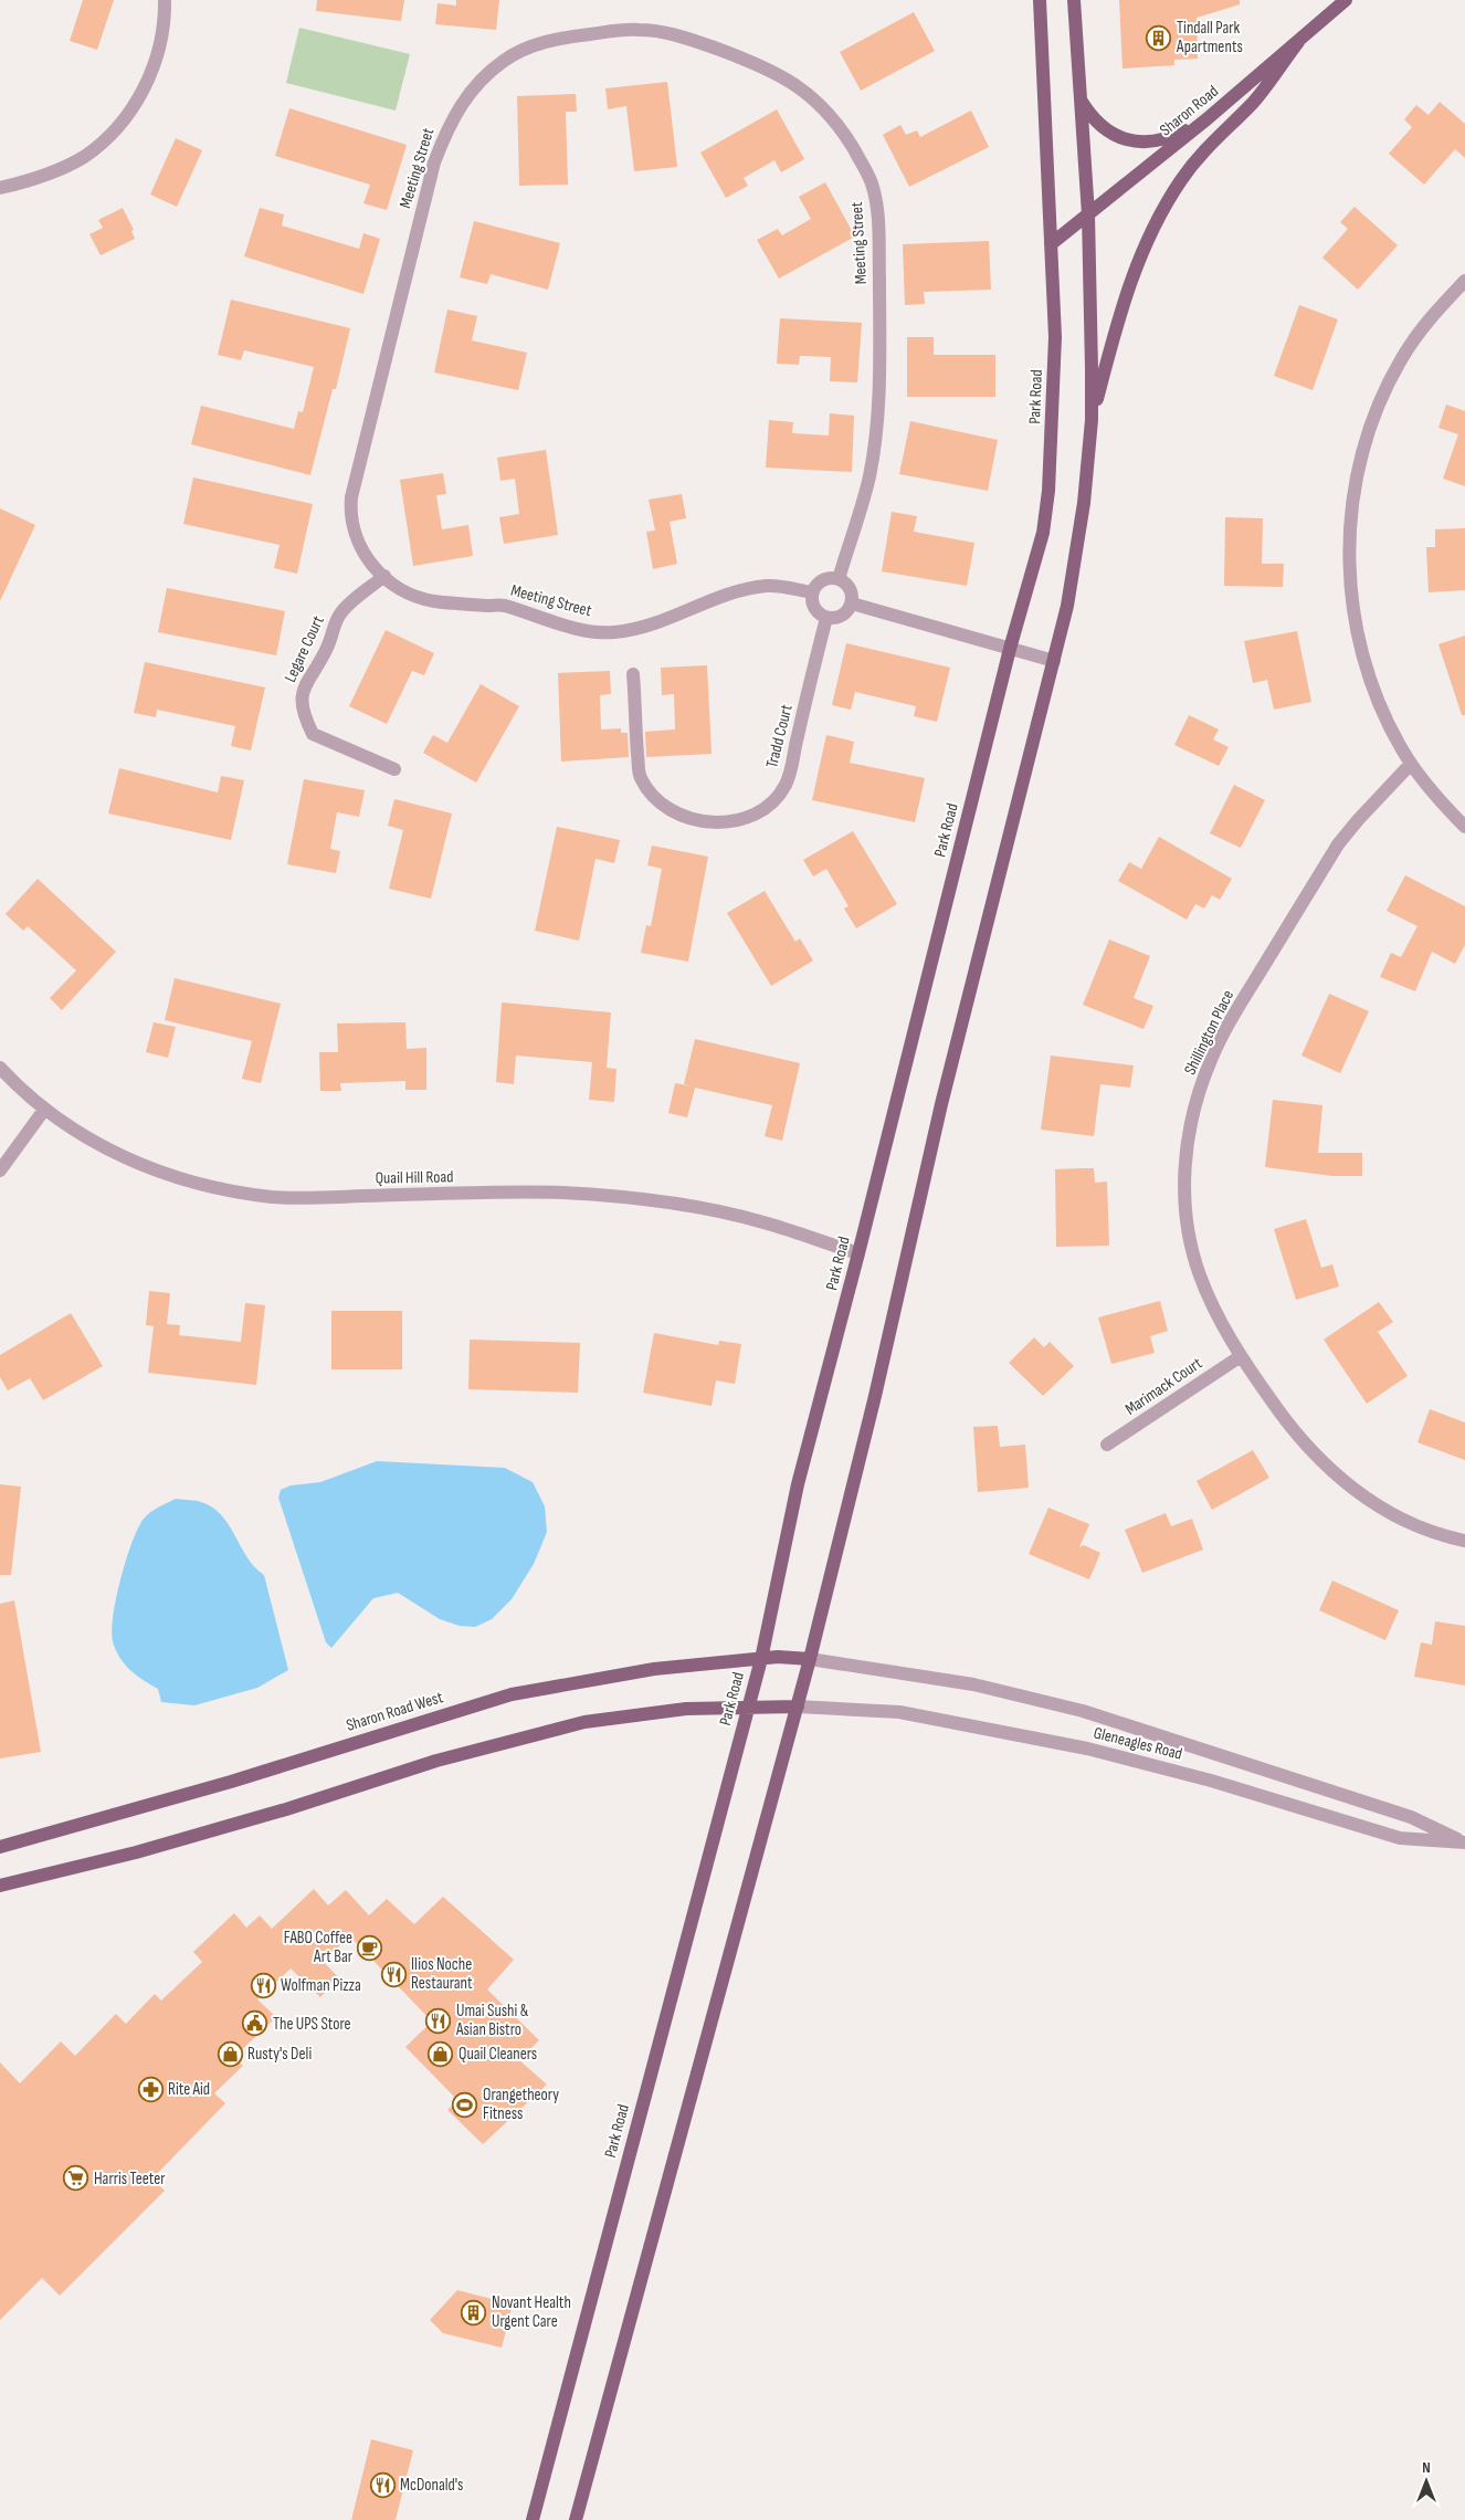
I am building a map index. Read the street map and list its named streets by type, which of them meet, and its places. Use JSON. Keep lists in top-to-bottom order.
{
  "streets": {
    "main road": ["Sharon Road", "Park Road", "Sharon Road West"],
    "street": [
      "Meeting Street",
      "Legare Court",
      "Tradd Court",
      "Shillington Place",
      "Quail Hill Road",
      "Marimack Court",
      "Gleneagles Road"
    ]
  },
  "crossings": [
    ["Sharon Road", "Park Road"],
    ["Meeting Street", "Legare Court"],
    ["Meeting Street", "Tradd Court"],
    ["Park Road", "Quail Hill Road"],
    ["Park Road", "Sharon Road West"],
    ["Shillington Place", "Marimack Court"],
    ["Sharon Road West", "Gleneagles Road"]
  ],
  "places": {
    "building": ["Tindall Park Apartments", "Novant Health Urgent Care"],
    "cafe": ["FABO Coffee Art Bar"],
    "restaurant": [
      "Ilios Noche Restaurant",
      "Wolfman Pizza",
      "Umai Sushi & Asian Bistro",
      "McDonald's"
    ],
    "public building": ["The UPS Store"],
    "shop": ["Rusty's Deli", "Quail Cleaners"],
    "pharmacy": ["Rite Aid"],
    "sports": ["Orangetheory Fitness"],
    "supermarket": ["Harris Teeter"]
  },
  "north": "top"
}
